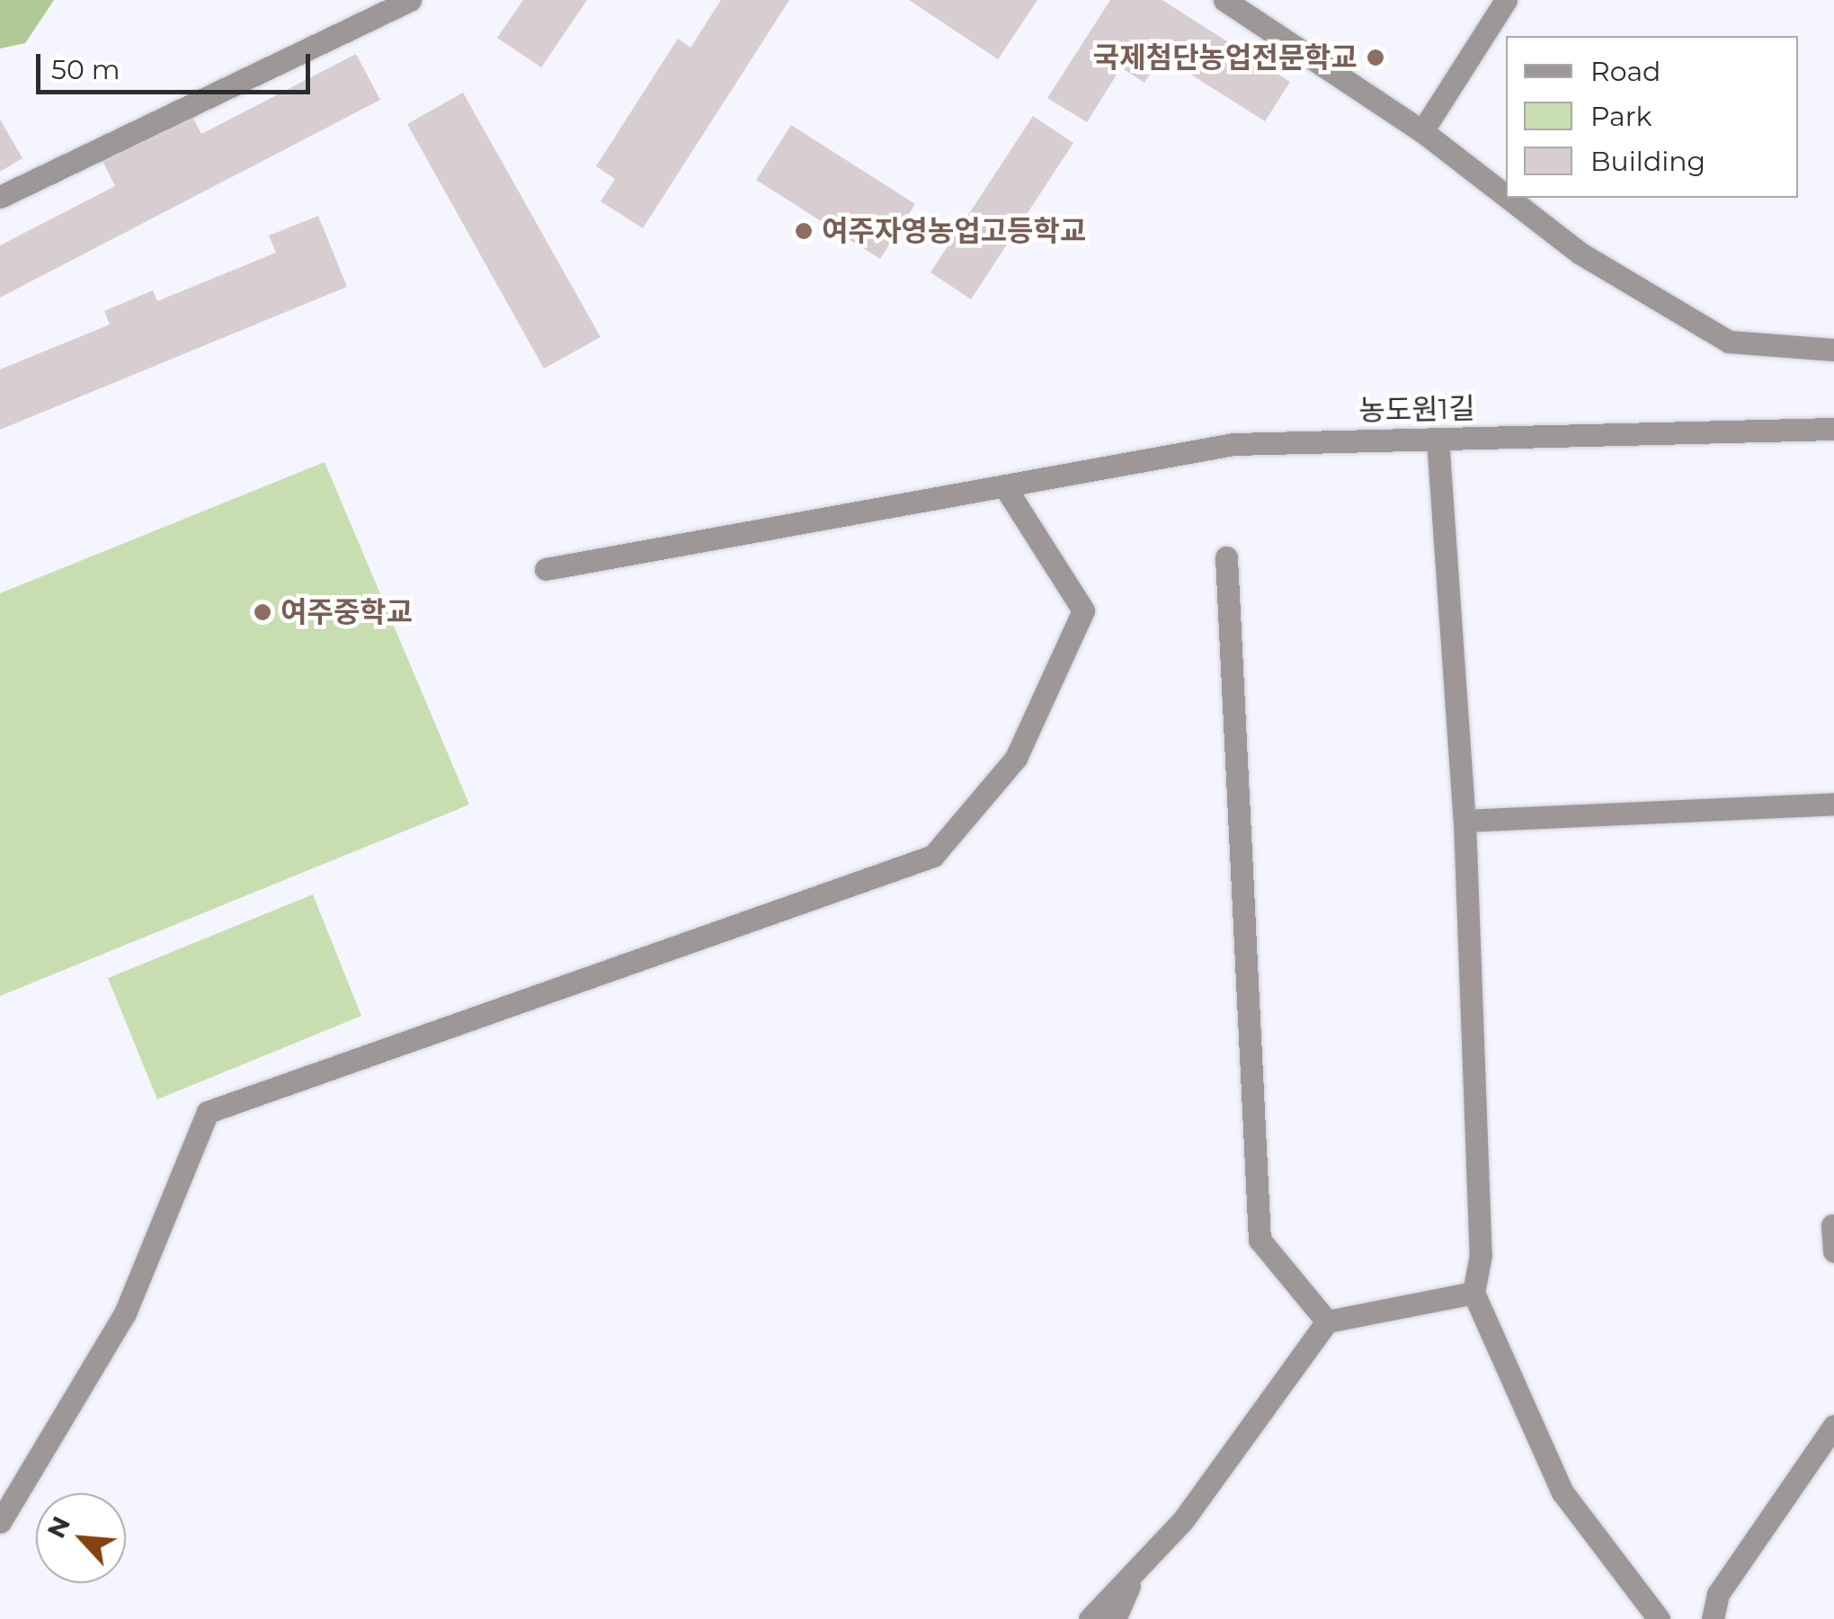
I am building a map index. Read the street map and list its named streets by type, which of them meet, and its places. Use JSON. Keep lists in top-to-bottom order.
{
  "streets": {
    "street": ["농도원1길"]
  },
  "places": ["국제첨단농업전문학교", "여주자영농업고등학교", "여주중학교"],
  "legend": ["Road", "Park", "Building"],
  "scale_bar": "50 m",
  "north": "top left"
}
